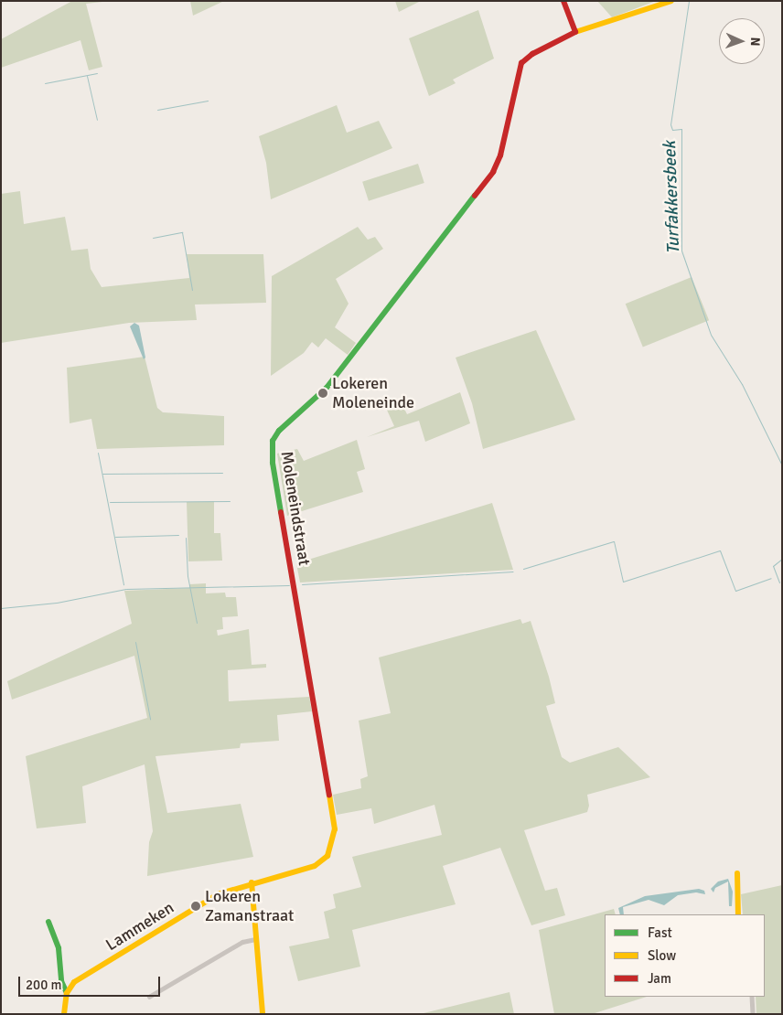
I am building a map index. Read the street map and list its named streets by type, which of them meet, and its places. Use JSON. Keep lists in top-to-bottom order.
{
  "streets": {
    "street": ["Moleneindstraat", "Lammeken"]
  },
  "crossings": [
    ["Moleneindstraat", "Lammeken"]
  ],
  "water": ["Turfakkersbeek"],
  "places": ["Lokeren Moleneinde", "Lokeren Zamanstraat"],
  "legend": ["Fast", "Slow", "Jam"],
  "scale_bar": "200 m",
  "north": "right"
}
